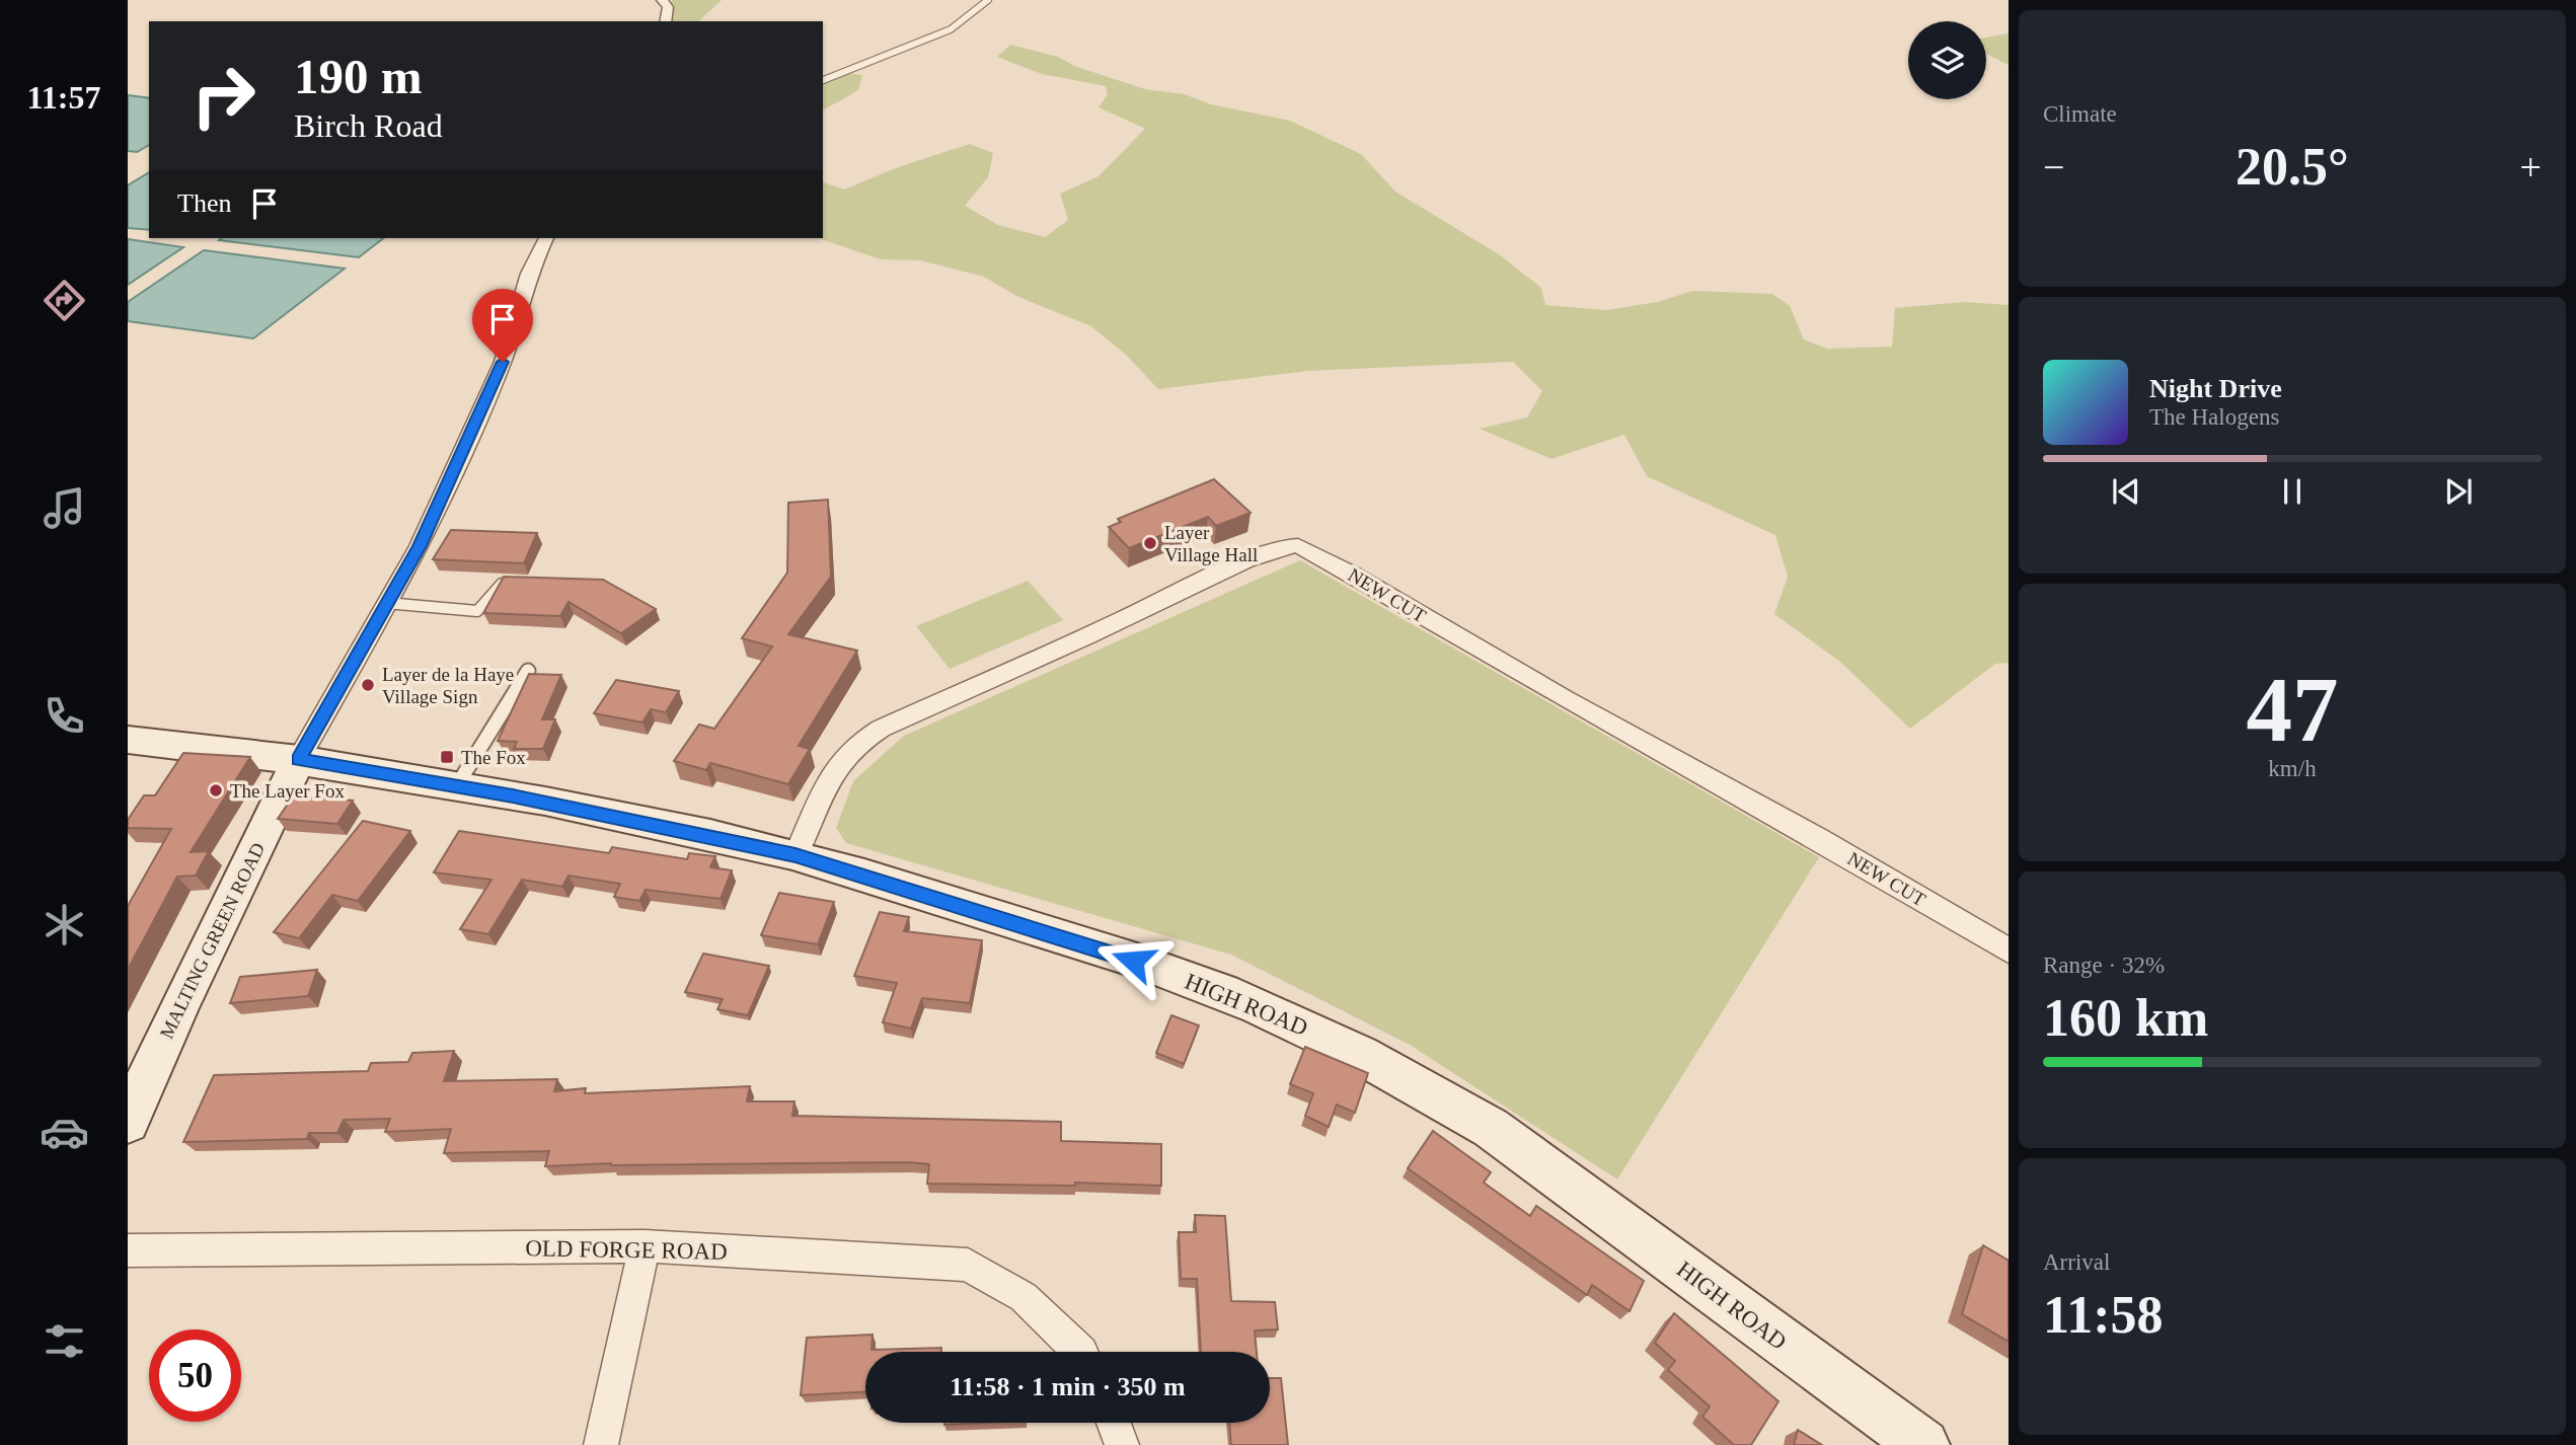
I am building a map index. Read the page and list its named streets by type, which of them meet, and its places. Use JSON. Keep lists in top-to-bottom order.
{
  "streets": {
    "main road": ["MALTING GREEN ROAD", "HIGH ROAD"],
    "street": ["NEW CUT", "OLD FORGE ROAD"]
  },
  "crossings": [
    ["NEW CUT", "HIGH ROAD"],
    ["MALTING GREEN ROAD", "HIGH ROAD"]
  ],
  "places": {
    "other": ["Layer Village Hall", "Layer de la Haye Village Sign", "The Layer Fox"],
    "transit": ["The Fox"]
  },
  "page": {
    "tabs": "11:57",
    "tile": [
      "Climate",
      ["47", "km/h"],
      ["Range · 32%", "160 km"],
      ["Arrival", "11:58"]
    ],
    "turn": ["190 m", "Birch Road"],
    "heat": ["−", "20.5°", "+"],
    "then": "Then",
    "song": ["Night Drive", "The Halogens"],
    "limit": "50",
    "trip": "11:58 · 1 min · 350 m"
  }
}
